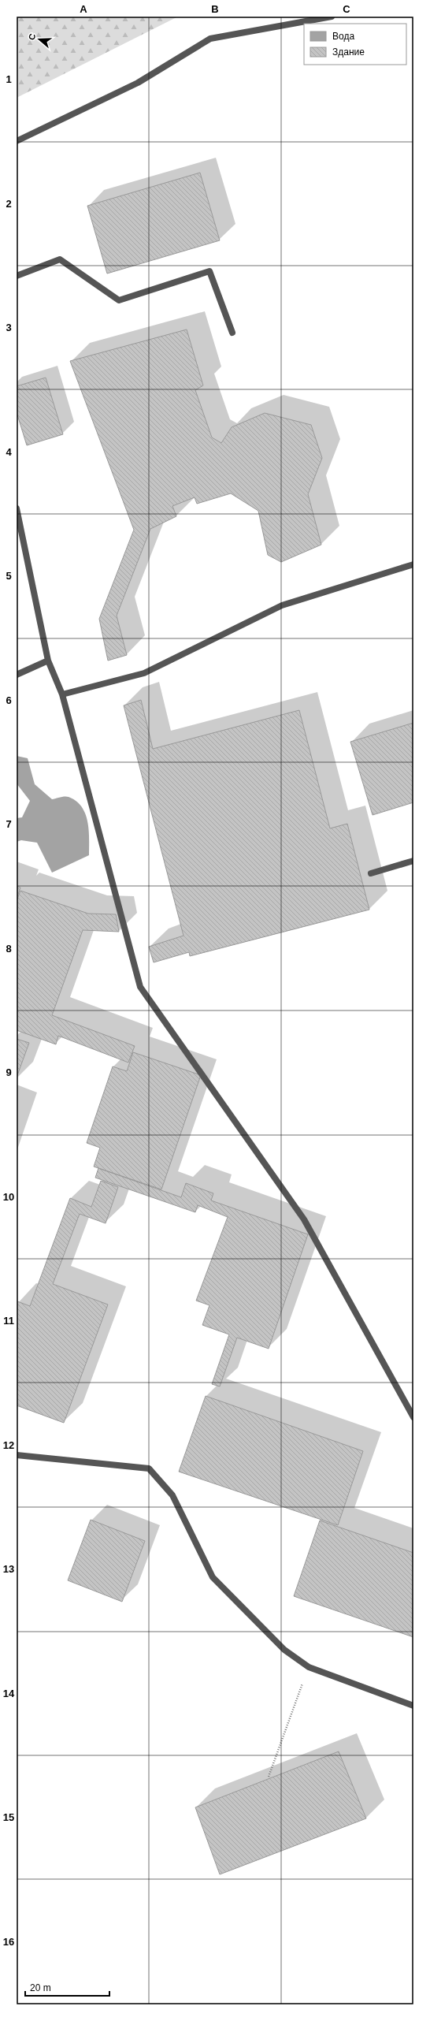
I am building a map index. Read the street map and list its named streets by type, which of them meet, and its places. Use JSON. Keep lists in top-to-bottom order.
{
  "legend": ["Вода", "Здание"],
  "scale_bar": "20 m",
  "north": "left",
  "grid": {
    "columns": ["A", "B", "C"],
    "rows": [
      "1",
      "2",
      "3",
      "4",
      "5",
      "6",
      "7",
      "8",
      "9",
      "10",
      "11",
      "12",
      "13",
      "14",
      "15",
      "16"
    ]
  }
}
